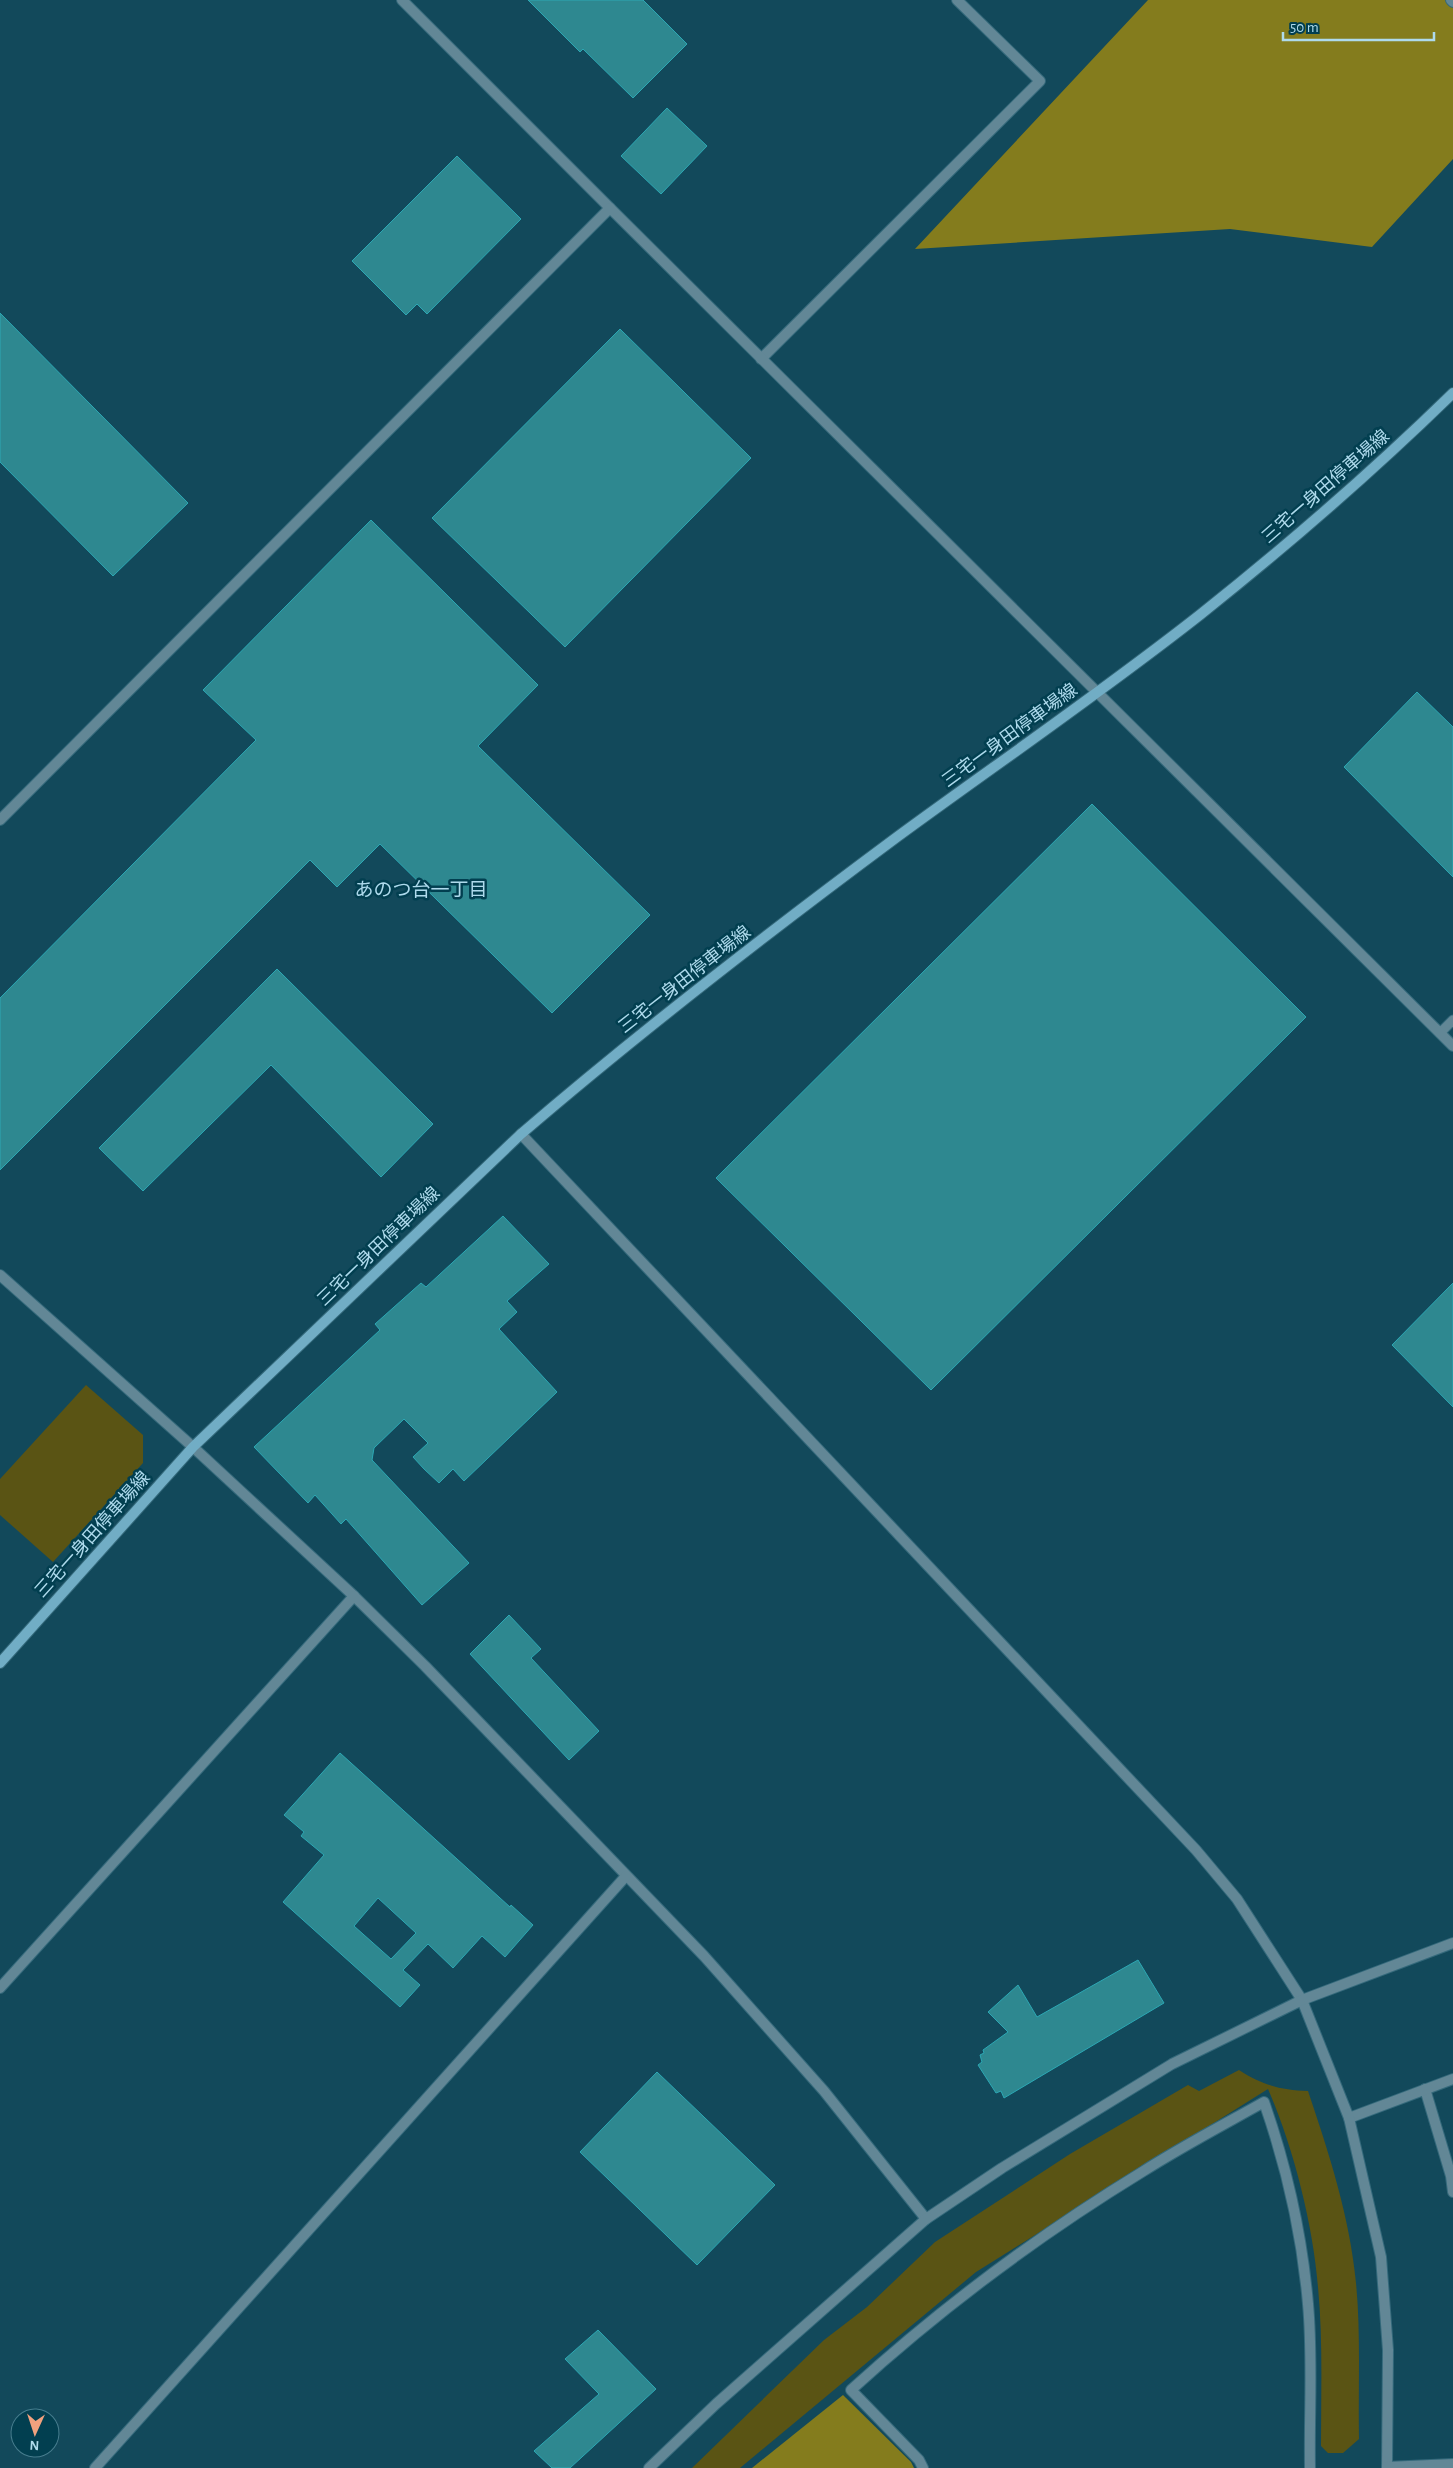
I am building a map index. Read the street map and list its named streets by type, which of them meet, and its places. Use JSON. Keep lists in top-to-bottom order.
{
  "streets": {
    "main road": ["三宅一身田停車場線"]
  },
  "districts": ["あのつ台一丁目"],
  "scale_bar": "50 m",
  "north": "bottom"
}
